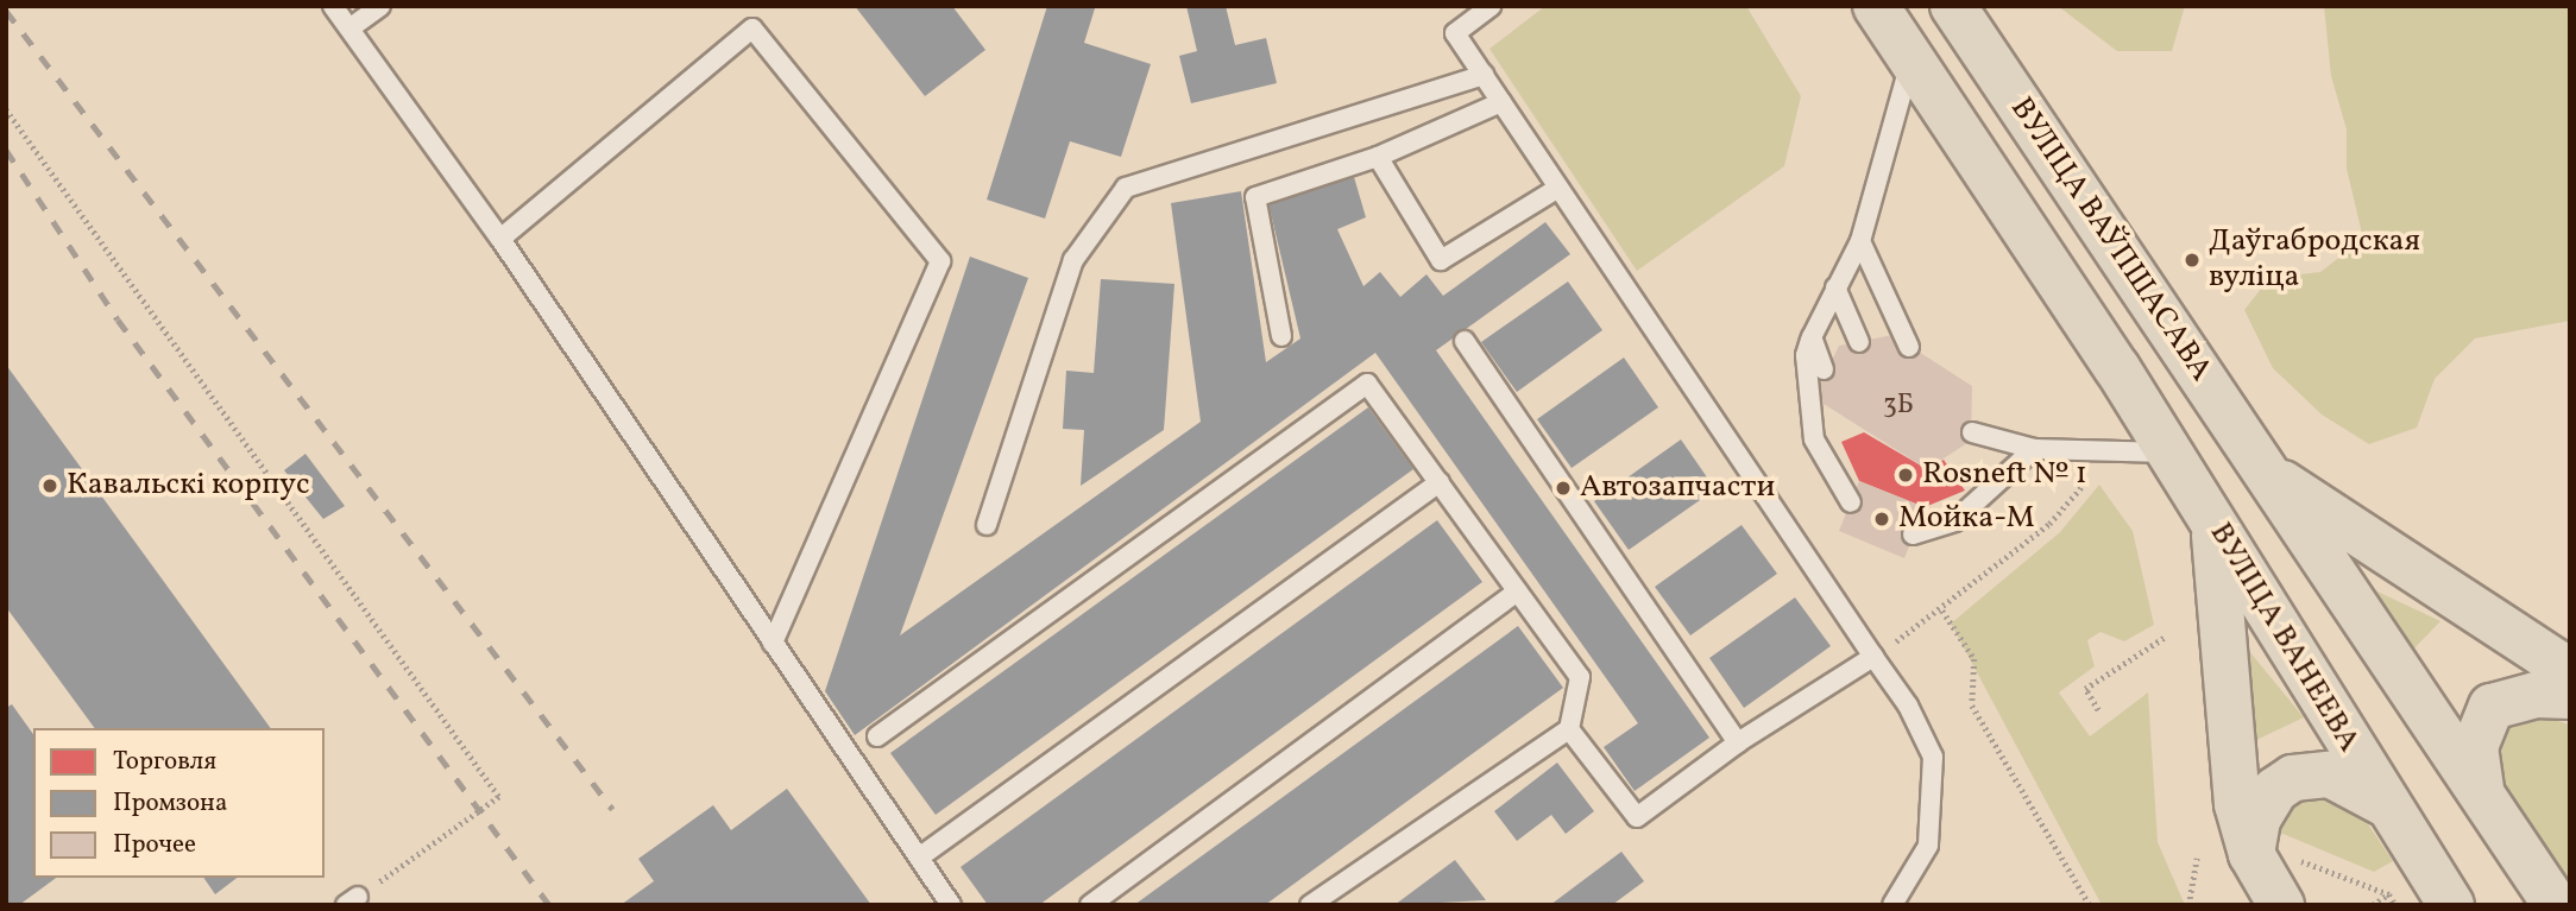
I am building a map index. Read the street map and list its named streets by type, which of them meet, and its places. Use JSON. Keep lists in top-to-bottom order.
{
  "streets": {
    "main road": ["ВУЛІЦА ВАЎПШАСАВА", "ВУЛІЦА ВАНЕЕВА"]
  },
  "crossings": [
    ["ВУЛІЦА ВАЎПШАСАВА", "ВУЛІЦА ВАНЕЕВА"]
  ],
  "places": [
    "Даўгабродская вуліца",
    "Rosneft № 1",
    "Кавальскі корпус",
    "Автозапчасти",
    "Мойка-М"
  ],
  "house_numbers": ["3Б"],
  "legend": ["Торговля", "Промзона", "Прочее"]
}
